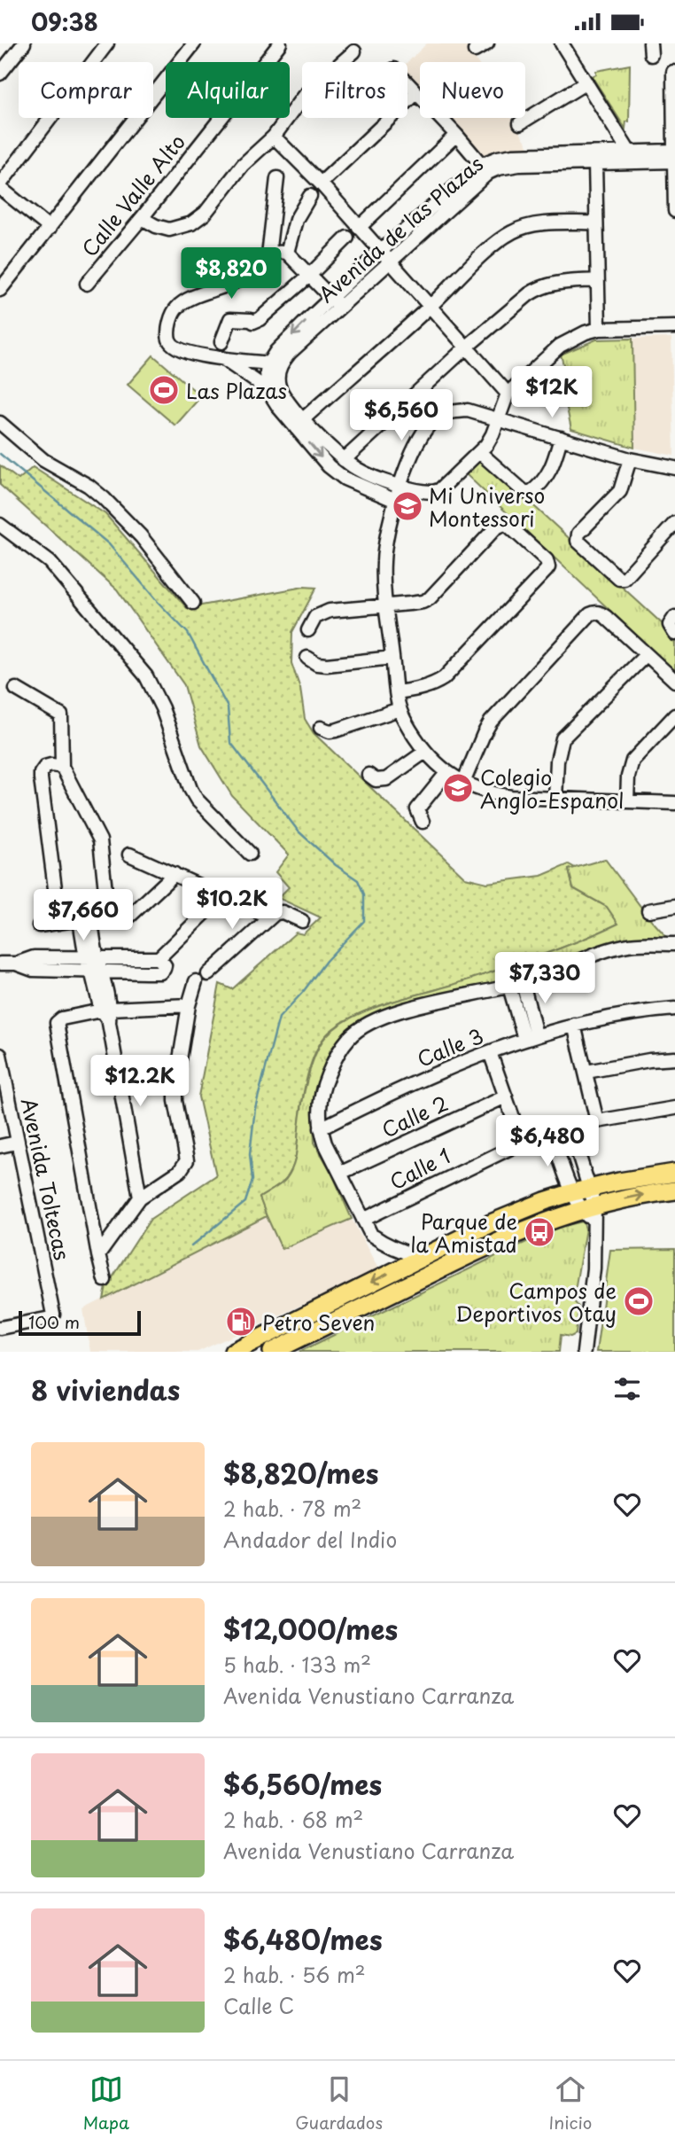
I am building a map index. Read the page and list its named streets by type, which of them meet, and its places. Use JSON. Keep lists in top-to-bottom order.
{
  "streets": {
    "street": [
      "Calle Valle Alto",
      "Avenida de las Plazas",
      "Calle 3",
      "Calle 2",
      "Calle 1",
      "Avenida Toltecas"
    ]
  },
  "places": {
    "sports": ["Las Plazas", "Campos de Deportivos Otay"],
    "school or university": ["Mi Universo Montessori", "Colegio Anglo-Espanol"],
    "bus stop": ["Parque de la Amistad"],
    "fuel station": ["Petro Seven"]
  },
  "scale_bar": "100 m",
  "page": {
    "status": "09:38",
    "chip": [
      "Comprar",
      "Alquilar",
      "Filtros",
      "Nuevo"
    ],
    "price": [
      "$8,820",
      "$12K",
      "$6,560",
      "$10.2K",
      "$7,660",
      "$7,330",
      "$12.2K",
      "$6,480"
    ],
    "scale": "100 m",
    "heading": "8 viviendas",
    "list": [
      {
        "name": "$8,820/mes",
        "note": "2 hab. · 78 m² · Andador del Indio"
      },
      {
        "name": "$12,000/mes",
        "note": "5 hab. · 133 m² · Avenida Venustiano Carranza"
      },
      {
        "name": "$6,560/mes",
        "note": "2 hab. · 68 m² · Avenida Venustiano Carranza"
      },
      {
        "name": "$6,480/mes",
        "note": "2 hab. · 56 m² · Calle C"
      }
    ],
    "tabs": ["Mapa", "Guardados", "Inicio"]
  }
}
